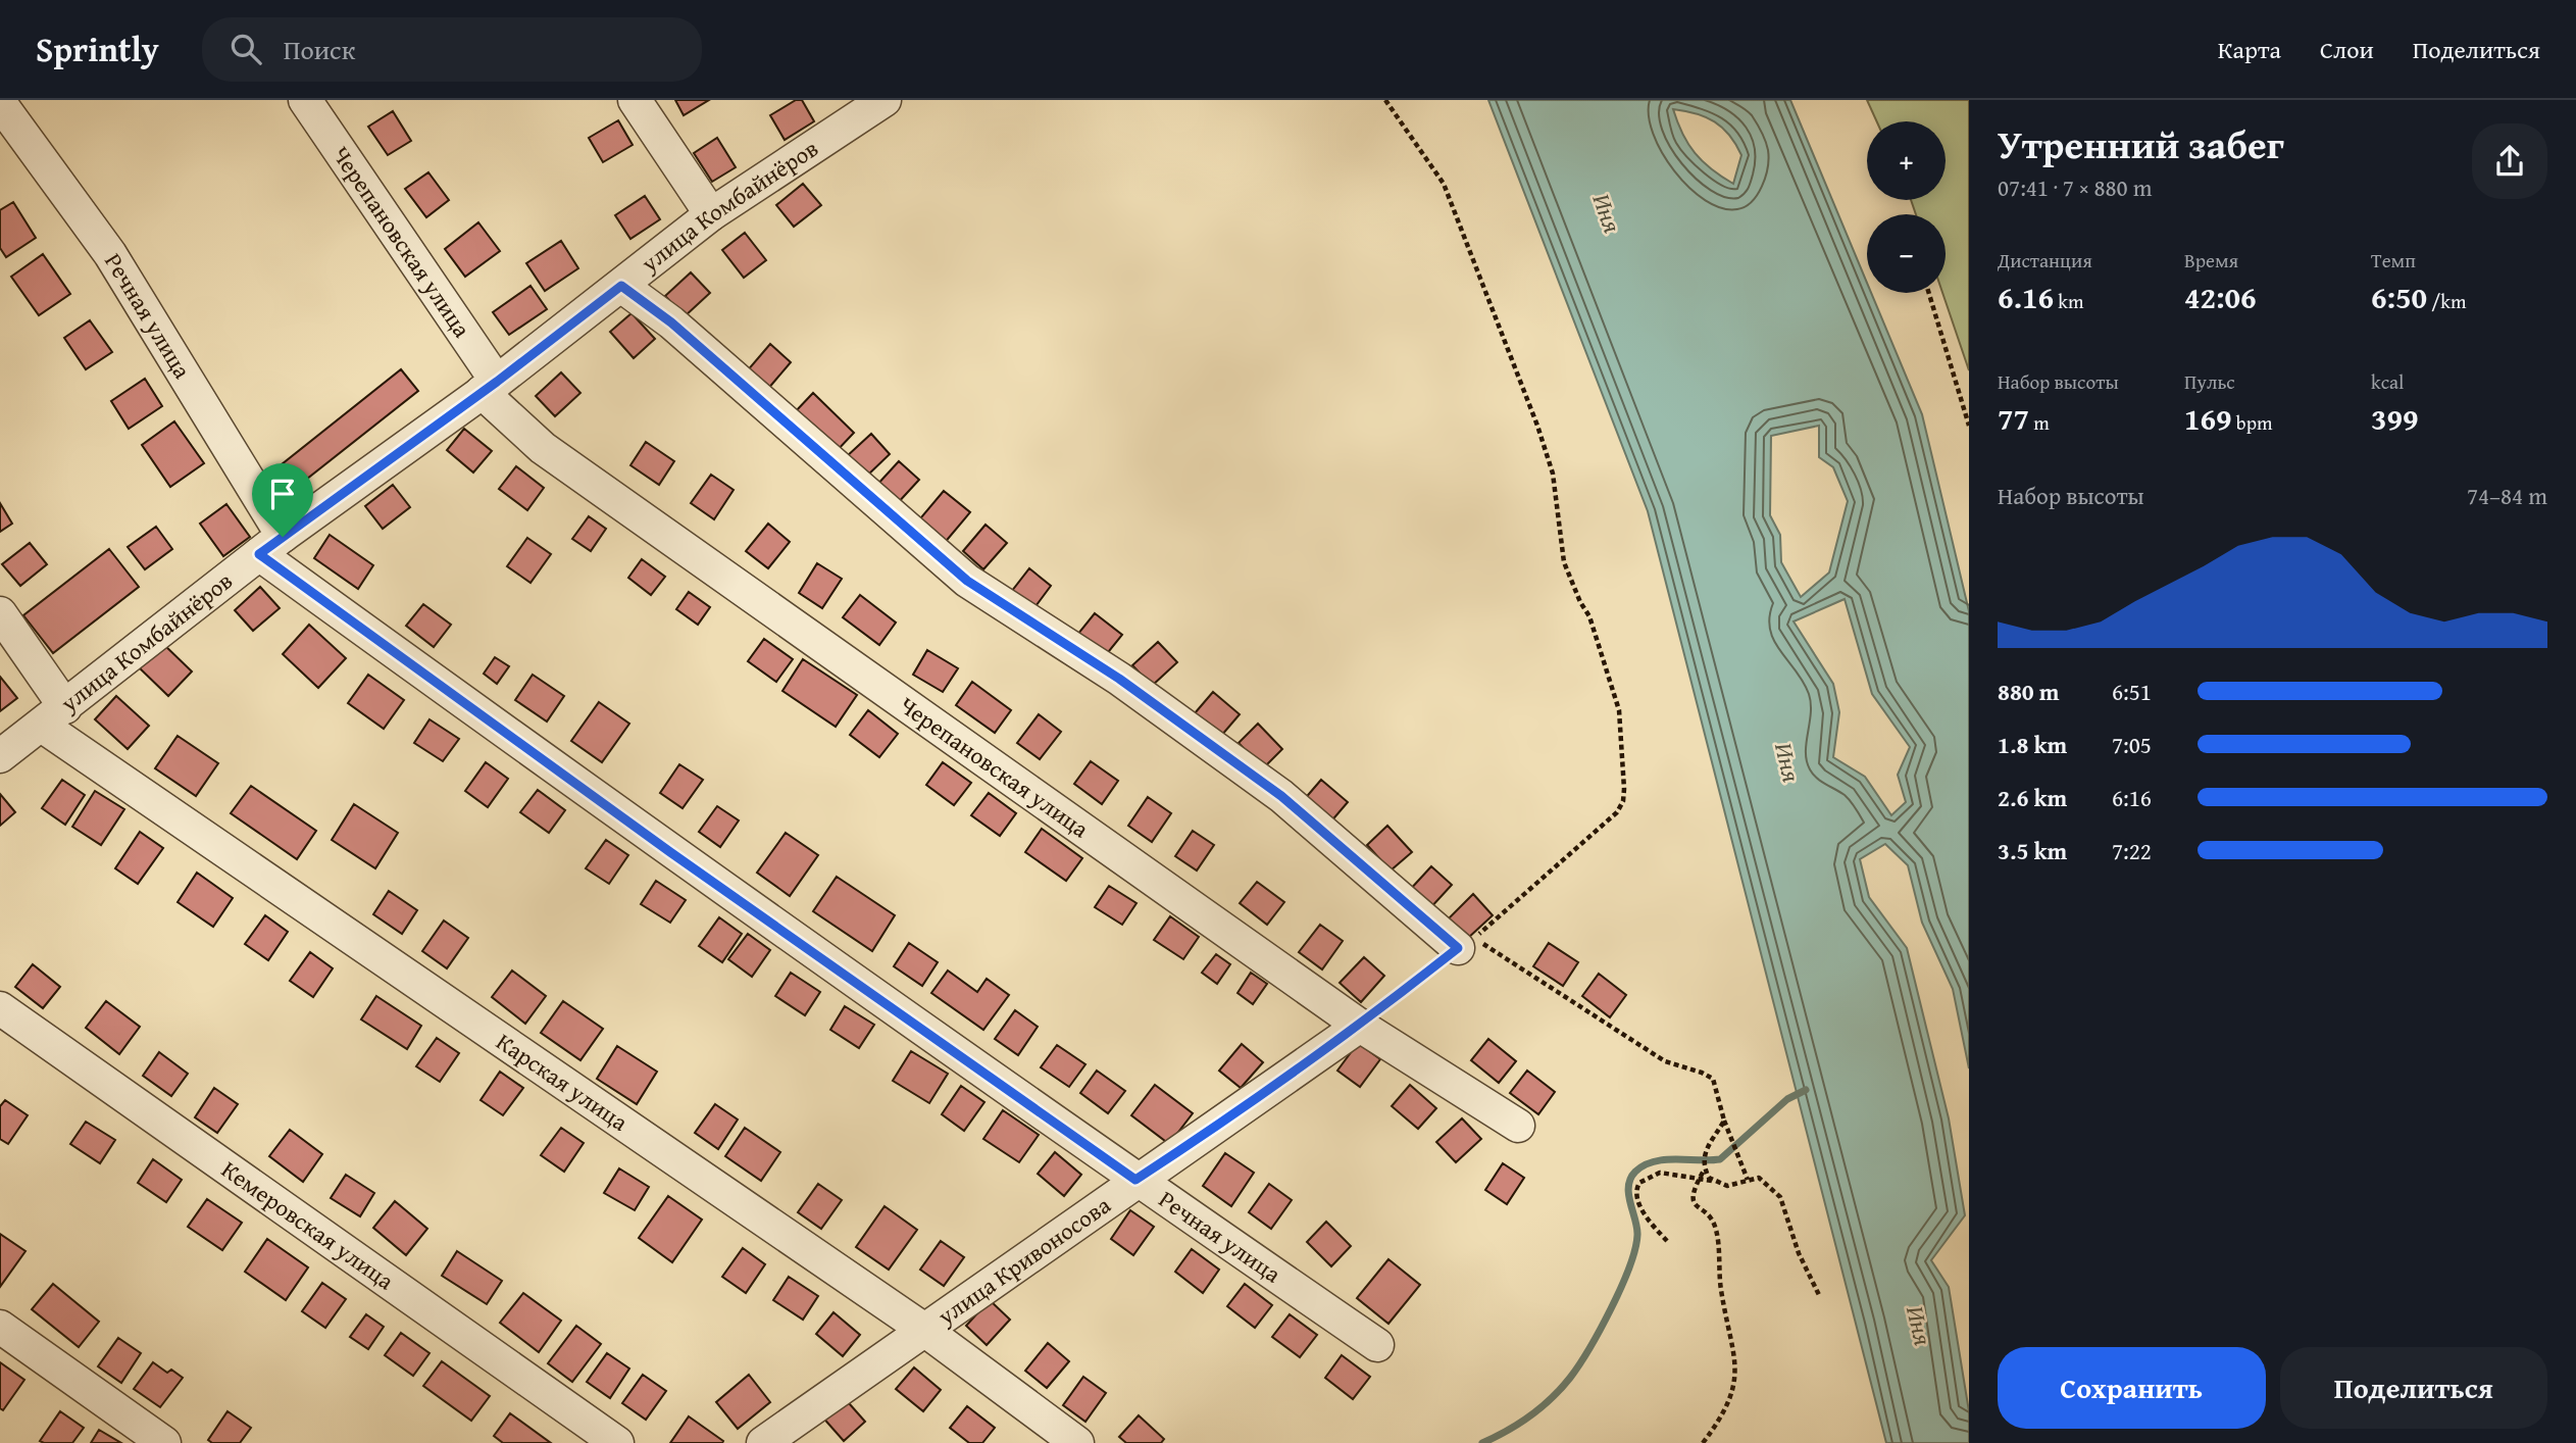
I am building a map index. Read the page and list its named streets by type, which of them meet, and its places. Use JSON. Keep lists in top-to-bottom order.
{
  "streets": {
    "street": [
      "улица Комбайнёров",
      "Черепановская улица",
      "Речная улица",
      "Карская улица",
      "Кемеровская улица",
      "улица Кривоносова"
    ]
  },
  "crossings": [
    ["улица Комбайнёров", "Черепановская улица"],
    ["улица Комбайнёров", "Речная улица"],
    ["улица Комбайнёров", "Карская улица"],
    ["Черепановская улица", "улица Кривоносова"],
    ["Речная улица", "улица Кривоносова"],
    ["Карская улица", "улица Кривоносова"]
  ],
  "water": ["Иня"],
  "page": {
    "header": "Sprintly",
    "search": "Поиск",
    "nav": ["Карта", "Слои", "Поделиться"],
    "heading": ["Утренний забег", "07:41 · 7 × 880 m"],
    "map_buttons": ["+", "−"],
    "stats": [
      ["Дистанция", "6.16 km"],
      ["Время", "42:06"],
      ["Темп", "6:50 /km"],
      ["Набор высоты", "77 m"],
      ["Пульс", "169 bpm"],
      ["kcal", "399"]
    ],
    "chart": ["Набор высоты", "74–84 m"],
    "list": [
      {
        "name": "880 m",
        "note": "6:51"
      },
      {
        "name": "1.8 km",
        "note": "7:05"
      },
      {
        "name": "2.6 km",
        "note": "6:16"
      },
      {
        "name": "3.5 km",
        "note": "7:22"
      }
    ],
    "buttons": ["Сохранить", "Поделиться"]
  }
}
